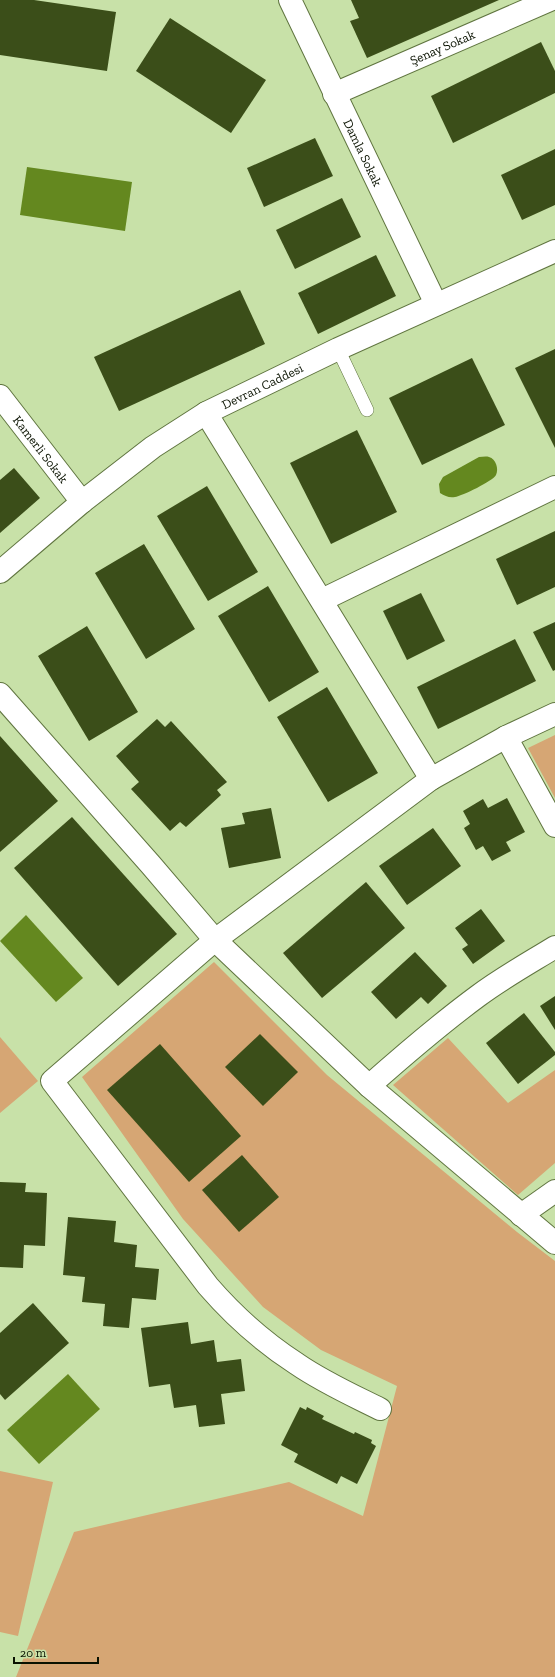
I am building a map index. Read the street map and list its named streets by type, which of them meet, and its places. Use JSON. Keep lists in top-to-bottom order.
{
  "streets": {
    "street": [
      "Şenay Sokak",
      "Damla Sokak",
      "Devran Caddesi",
      "Kamerli Sokak"
    ]
  },
  "crossings": [
    ["Şenay Sokak", "Damla Sokak"],
    ["Damla Sokak", "Devran Caddesi"],
    ["Devran Caddesi", "Kamerli Sokak"]
  ],
  "scale_bar": "20 m"
}
